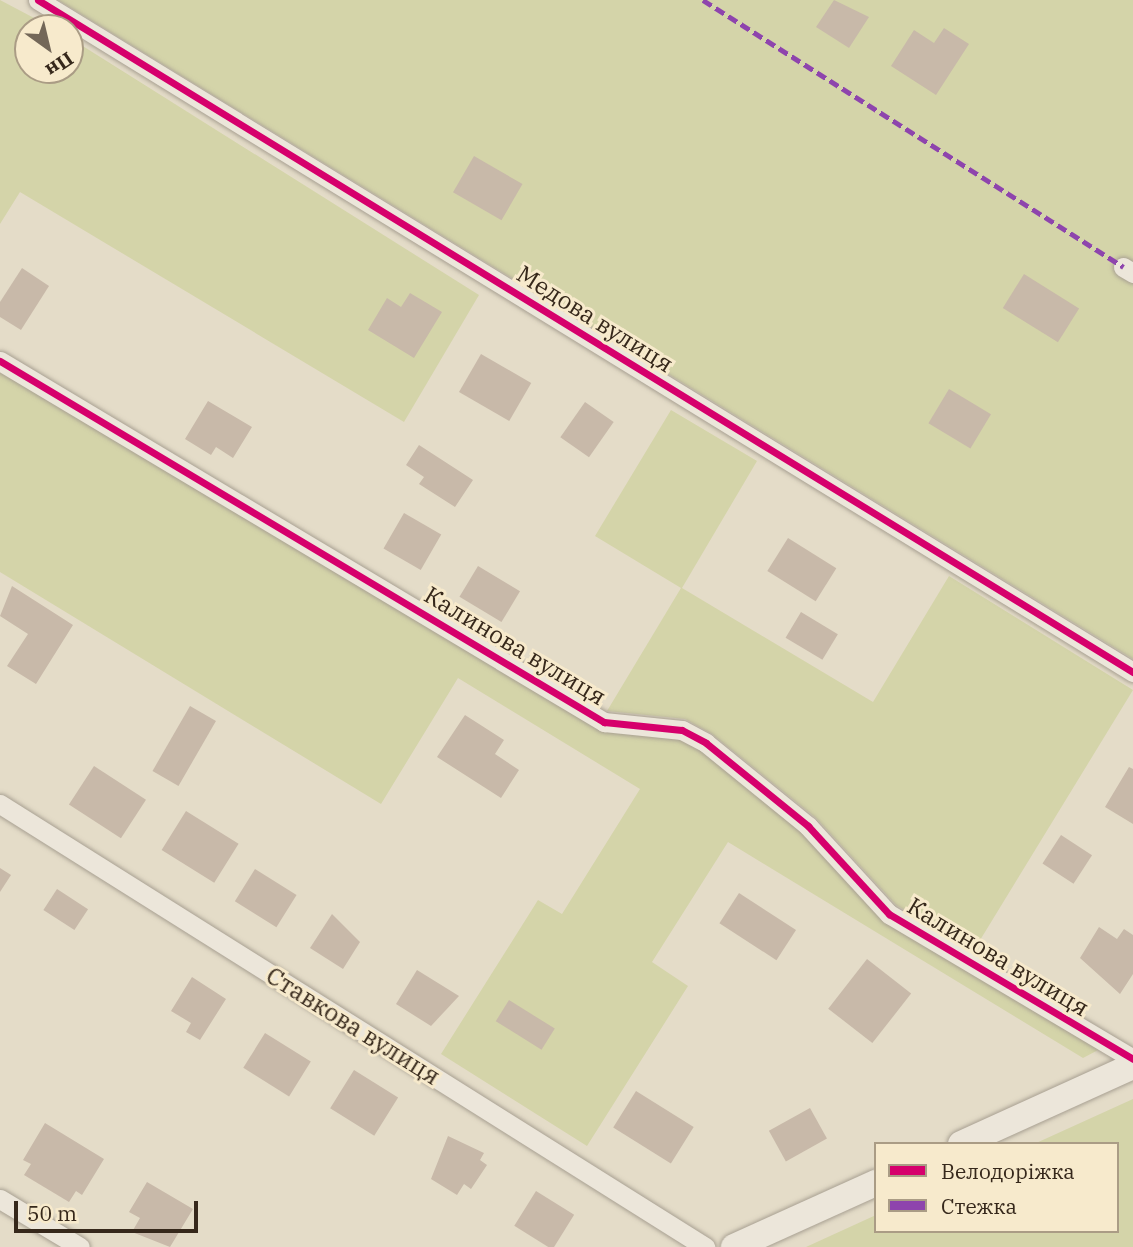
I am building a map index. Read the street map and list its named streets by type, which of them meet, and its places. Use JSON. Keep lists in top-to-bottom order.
{
  "streets": {
    "street": ["Медова вулиця", "Калинова вулиця", "Ставкова вулиця"]
  },
  "legend": ["Велодоріжка", "Стежка"],
  "scale_bar": "50 m",
  "north": "bottom right"
}
